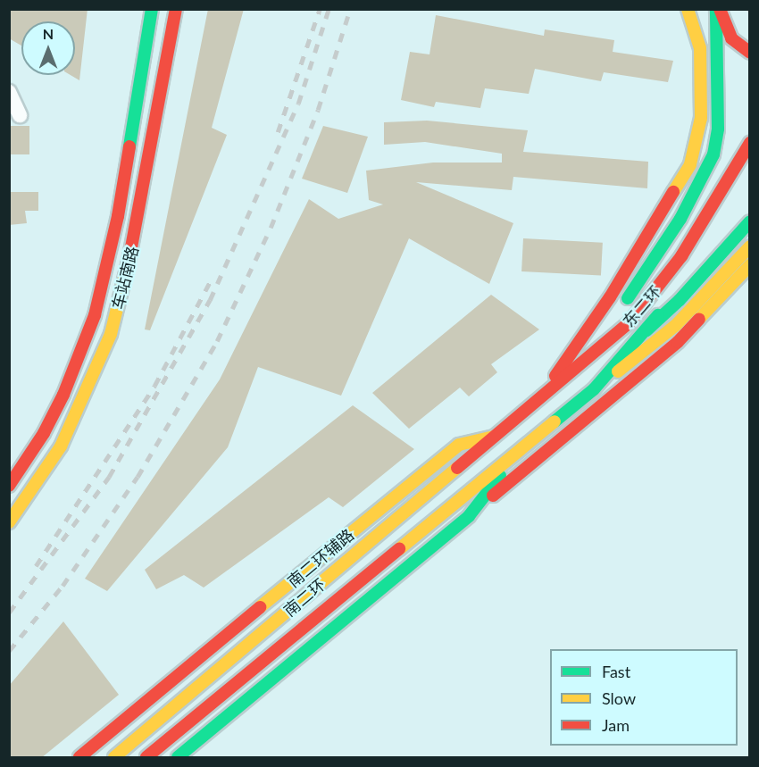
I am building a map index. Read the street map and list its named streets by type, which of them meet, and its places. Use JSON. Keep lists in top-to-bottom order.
{
  "streets": {
    "main road": [
      "车站南路",
      "东二环",
      "南二环辅路",
      "南二环"
    ]
  },
  "crossings": [
    ["东二环", "南二环辅路"],
    ["东二环", "南二环"],
    ["南二环辅路", "南二环"]
  ],
  "legend": ["Fast", "Slow", "Jam"],
  "north": "top"
}
